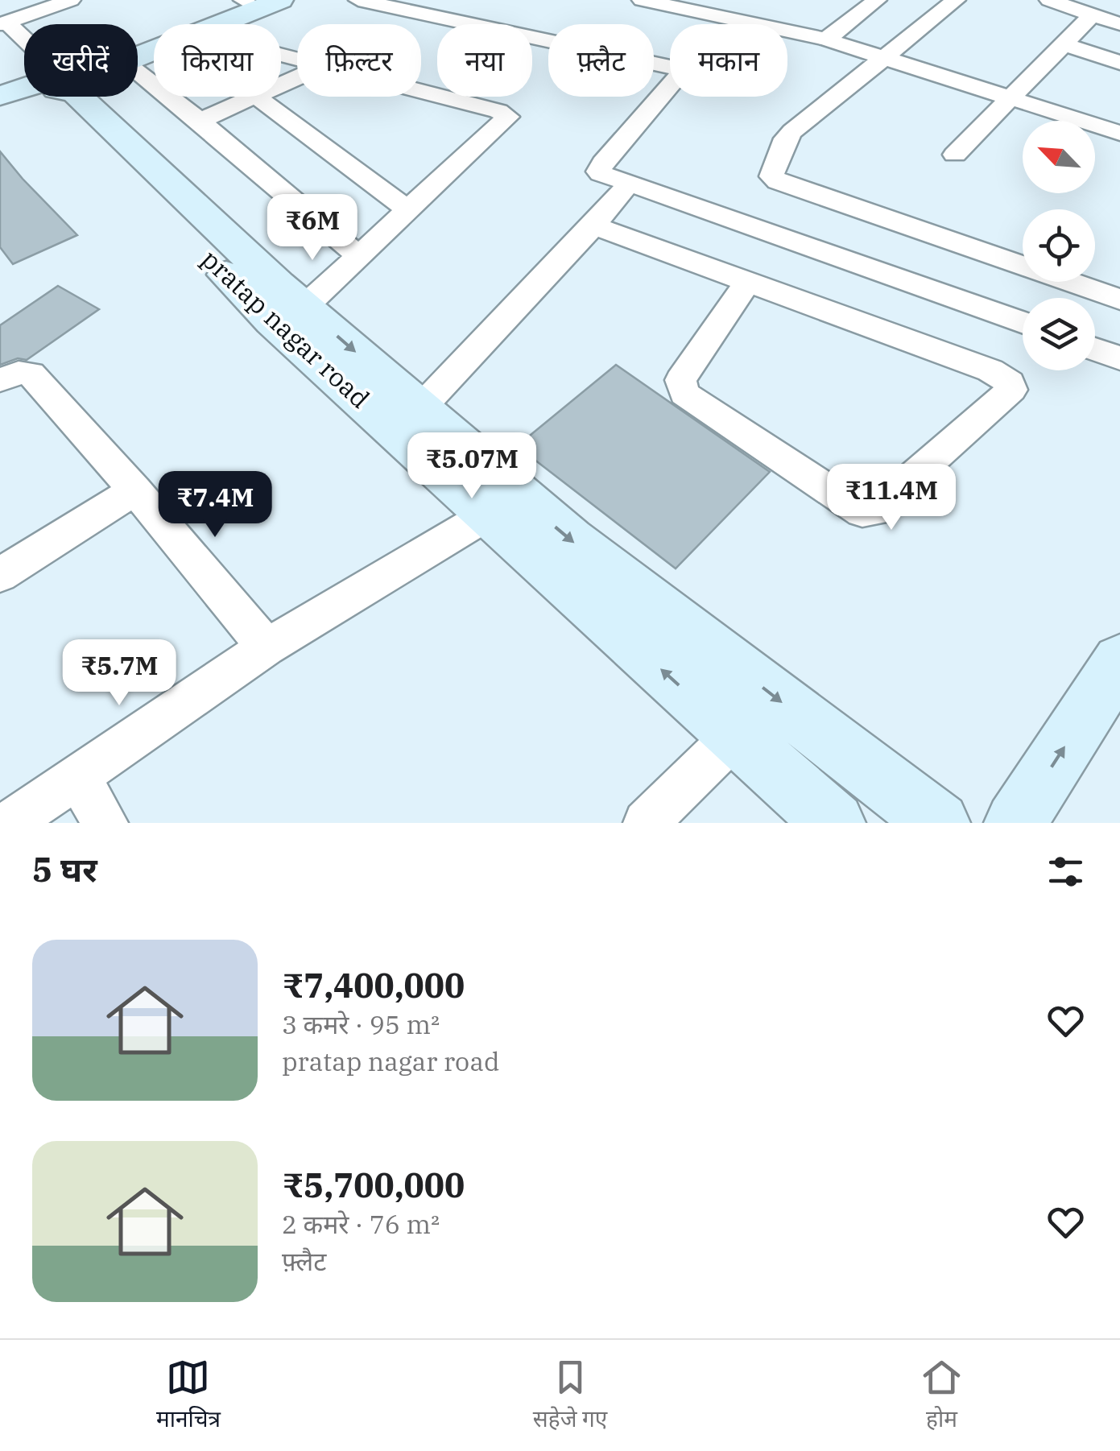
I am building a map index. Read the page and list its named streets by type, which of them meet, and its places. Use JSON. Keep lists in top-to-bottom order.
{
  "streets": {
    "street": ["pratap nagar road"]
  },
  "north": "top left",
  "page": {
    "chip": [
      "खरीदें",
      "किराया",
      "फ़िल्टर",
      "नया",
      "फ़्लैट",
      "मकान"
    ],
    "price": [
      "₹6M",
      "₹5.07M",
      "₹11.4M",
      "₹7.4M",
      "₹5.7M"
    ],
    "heading": "5 घर",
    "list": [
      {
        "name": "₹7,400,000",
        "note": "3 कमरे · 95 m² · pratap nagar road"
      },
      {
        "name": "₹5,700,000",
        "note": "2 कमरे · 76 m² · फ़्लैट"
      }
    ],
    "tabs": ["मानचित्र", "सहेजे गए", "होम"]
  }
}
